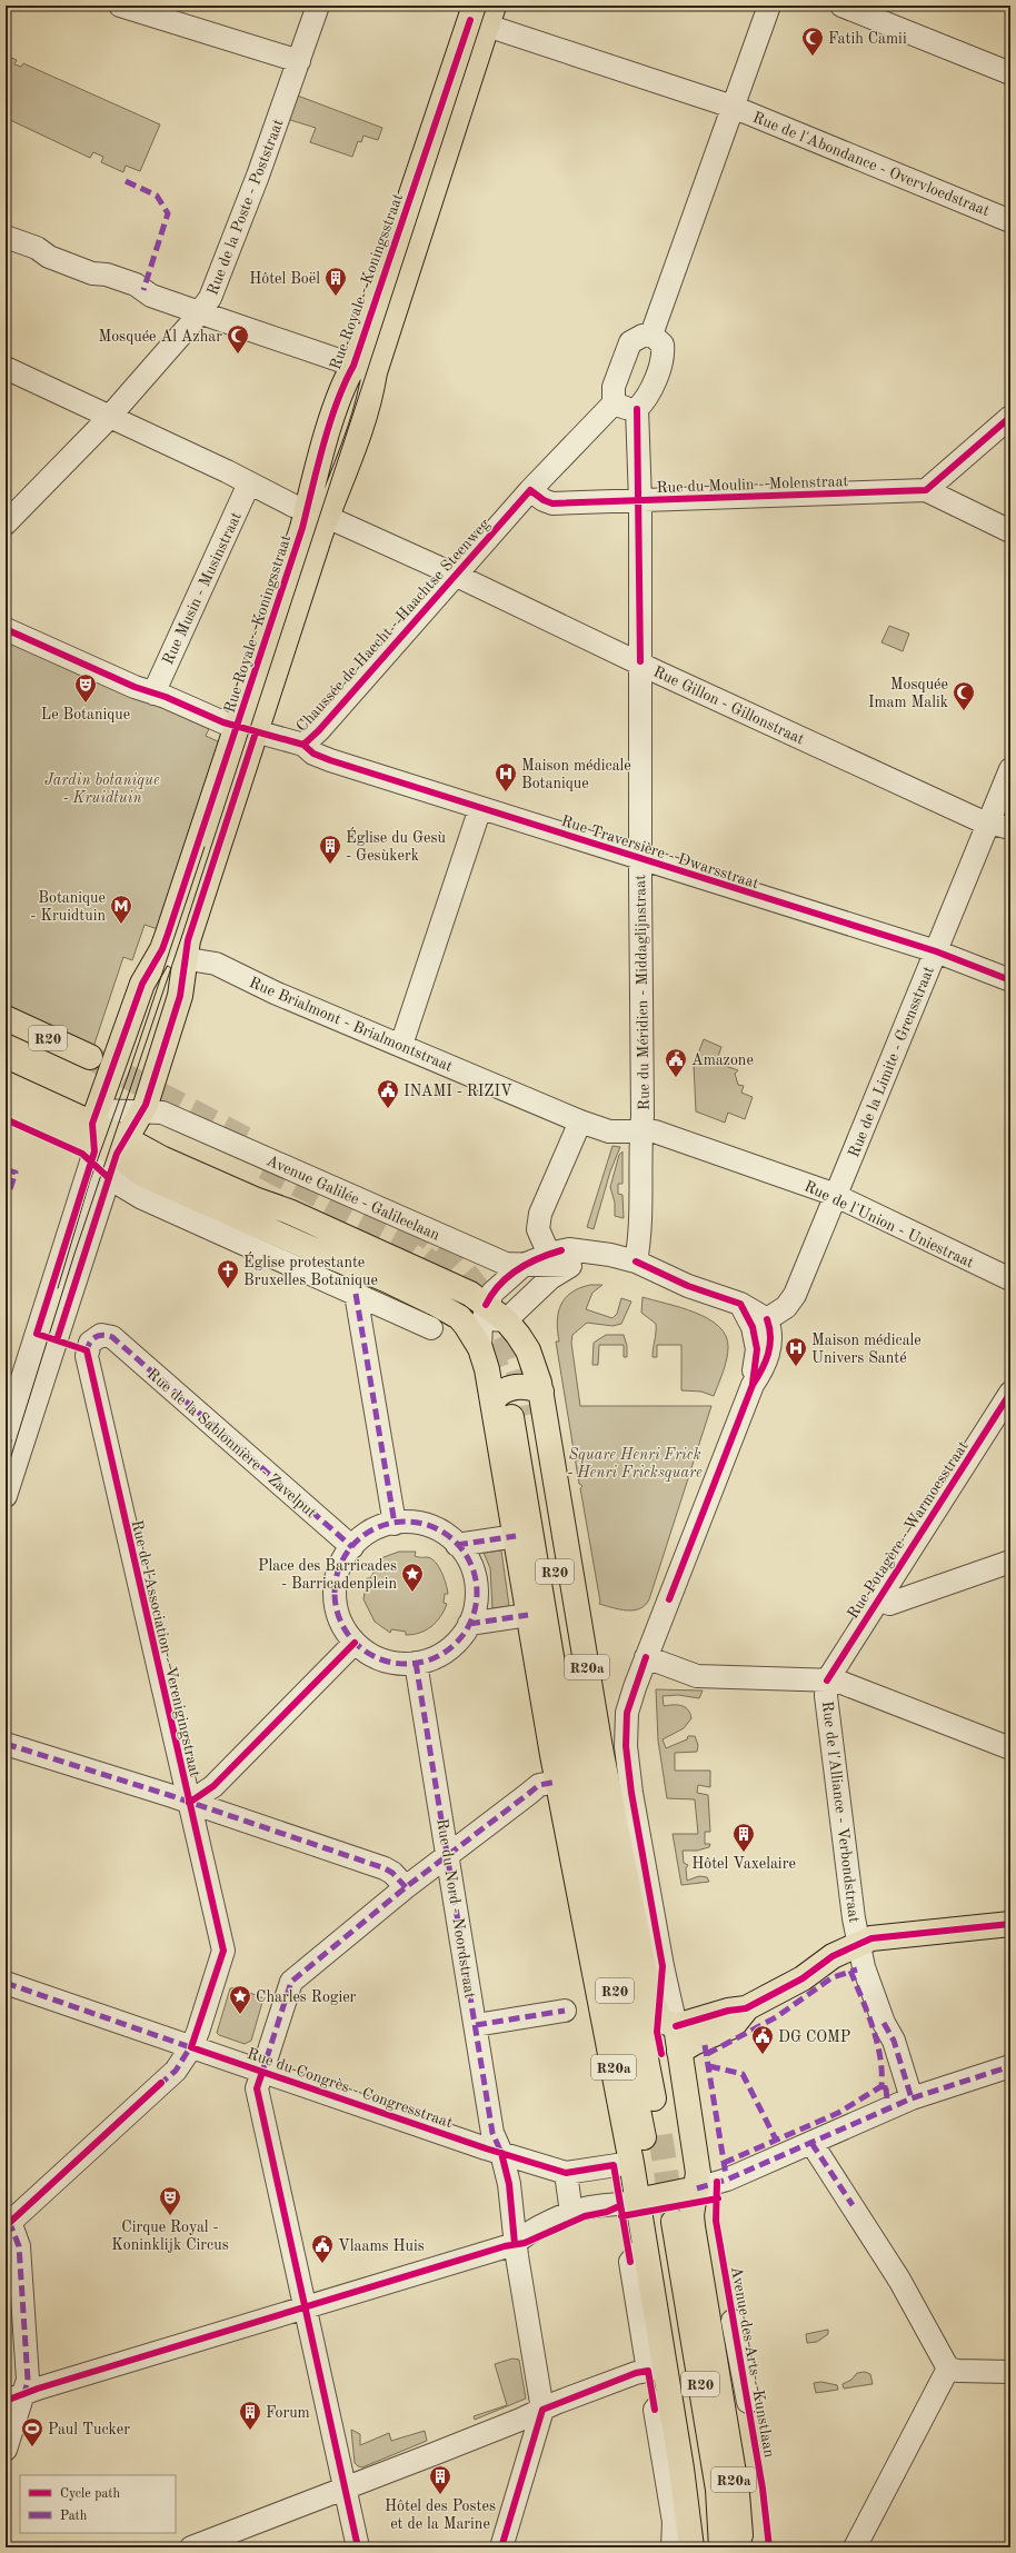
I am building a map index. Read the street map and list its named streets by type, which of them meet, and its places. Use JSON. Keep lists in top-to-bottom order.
{
  "streets": {
    "main road": ["Rue Royale - Koningsstraat", "R20", "R20a"],
    "street": [
      "Rue de l'Abondance - Overvloedstraat",
      "Rue de la Poste - Poststraat",
      "Rue du Moulin - Molenstraat",
      "Rue Musin - Musinstraat",
      "Chaussée de Haecht - Haachtse Steenweg",
      "Rue Gillon - Gillonstraat",
      "Rue Traversière - Dwarsstraat",
      "Rue du Méridien - Middaglijnstraat",
      "Rue Brialmont - Brialmontstraat",
      "Rue de la Limite - Grensstraat",
      "Avenue Galilée - Galileelaan",
      "Rue de l'Union - Uniestraat",
      "Rue de la Sablonnière - Zavelput",
      "Rue Potagère - Warmoesstraat",
      "Rue de l'Association - Verenigingstraat",
      "Rue de l'Alliance - Verbondstraat",
      "Rue du Nord - Noordstraat",
      "Rue du Congrès - Congresstraat",
      "Avenue des Arts - Kunstlaan"
    ]
  },
  "crossings": [
    ["Rue de l'Abondance - Overvloedstraat", "Rue Royale - Koningsstraat"],
    ["Rue de la Poste - Poststraat", "Rue Gillon - Gillonstraat"],
    ["Rue Royale - Koningsstraat", "Chaussée de Haecht - Haachtse Steenweg"],
    ["Rue Royale - Koningsstraat", "Rue Gillon - Gillonstraat"],
    ["Rue Royale - Koningsstraat", "Rue Brialmont - Brialmontstraat"],
    ["Rue Royale - Koningsstraat", "Avenue Galilée - Galileelaan"],
    ["Rue du Moulin - Molenstraat", "Chaussée de Haecht - Haachtse Steenweg"],
    ["Rue du Moulin - Molenstraat", "Rue du Méridien - Middaglijnstraat"],
    ["Rue Musin - Musinstraat", "Chaussée de Haecht - Haachtse Steenweg"],
    ["Rue Musin - Musinstraat", "Rue Gillon - Gillonstraat"],
    ["Chaussée de Haecht - Haachtse Steenweg", "Rue Gillon - Gillonstraat"],
    ["Chaussée de Haecht - Haachtse Steenweg", "Rue Traversière - Dwarsstraat"],
    ["Rue Gillon - Gillonstraat", "Rue du Méridien - Middaglijnstraat"],
    ["Rue Gillon - Gillonstraat", "Rue de la Limite - Grensstraat"],
    ["Rue Traversière - Dwarsstraat", "Rue du Méridien - Middaglijnstraat"],
    ["Rue Traversière - Dwarsstraat", "Rue de la Limite - Grensstraat"],
    ["Rue du Méridien - Middaglijnstraat", "Rue Brialmont - Brialmontstraat"],
    ["Rue du Méridien - Middaglijnstraat", "Rue de l'Union - Uniestraat"],
    ["Rue Brialmont - Brialmontstraat", "Rue de l'Union - Uniestraat"],
    ["Rue de la Limite - Grensstraat", "Rue de l'Union - Uniestraat"],
    ["Rue de la Sablonnière - Zavelput", "Rue de l'Association - Verenigingstraat"],
    ["Rue de la Sablonnière - Zavelput", "Rue du Nord - Noordstraat"],
    ["Rue Potagère - Warmoesstraat", "Rue de l'Alliance - Verbondstraat"],
    ["Rue de l'Association - Verenigingstraat", "Rue du Congrès - Congresstraat"],
    ["R20a", "Avenue des Arts - Kunstlaan"],
    ["Rue du Nord - Noordstraat", "Rue du Congrès - Congresstraat"]
  ],
  "parks": ["Jardin botanique - Kruidtuin", "Square Henri Frick - Henri Fricksquare"],
  "places": {
    "mosque": ["Fatih Camii", "Mosquée Al Azhar", "Mosquée Imam Malik"],
    "building": [
      "Hôtel Boël",
      "Église du Gesù - Gesùkerk",
      "Hôtel Vaxelaire",
      "Forum",
      "Hôtel des Postes et de la Marine"
    ],
    "theatre": ["Le Botanique", "Cirque Royal - Koninklijk Circus"],
    "hospital": ["Maison médicale Botanique", "Maison médicale Univers Santé"],
    "metro station": ["Botanique - Kruidtuin"],
    "public building": [
      "Amazone",
      "INAMI - RIZIV",
      "DG COMP",
      "Vlaams Huis"
    ],
    "church": ["Église protestante Bruxelles Botanique"],
    "place": ["Place des Barricades - Barricadenplein", "Charles Rogier"],
    "sports": ["Paul Tucker"]
  },
  "legend": ["Cycle path", "Path"]
}
